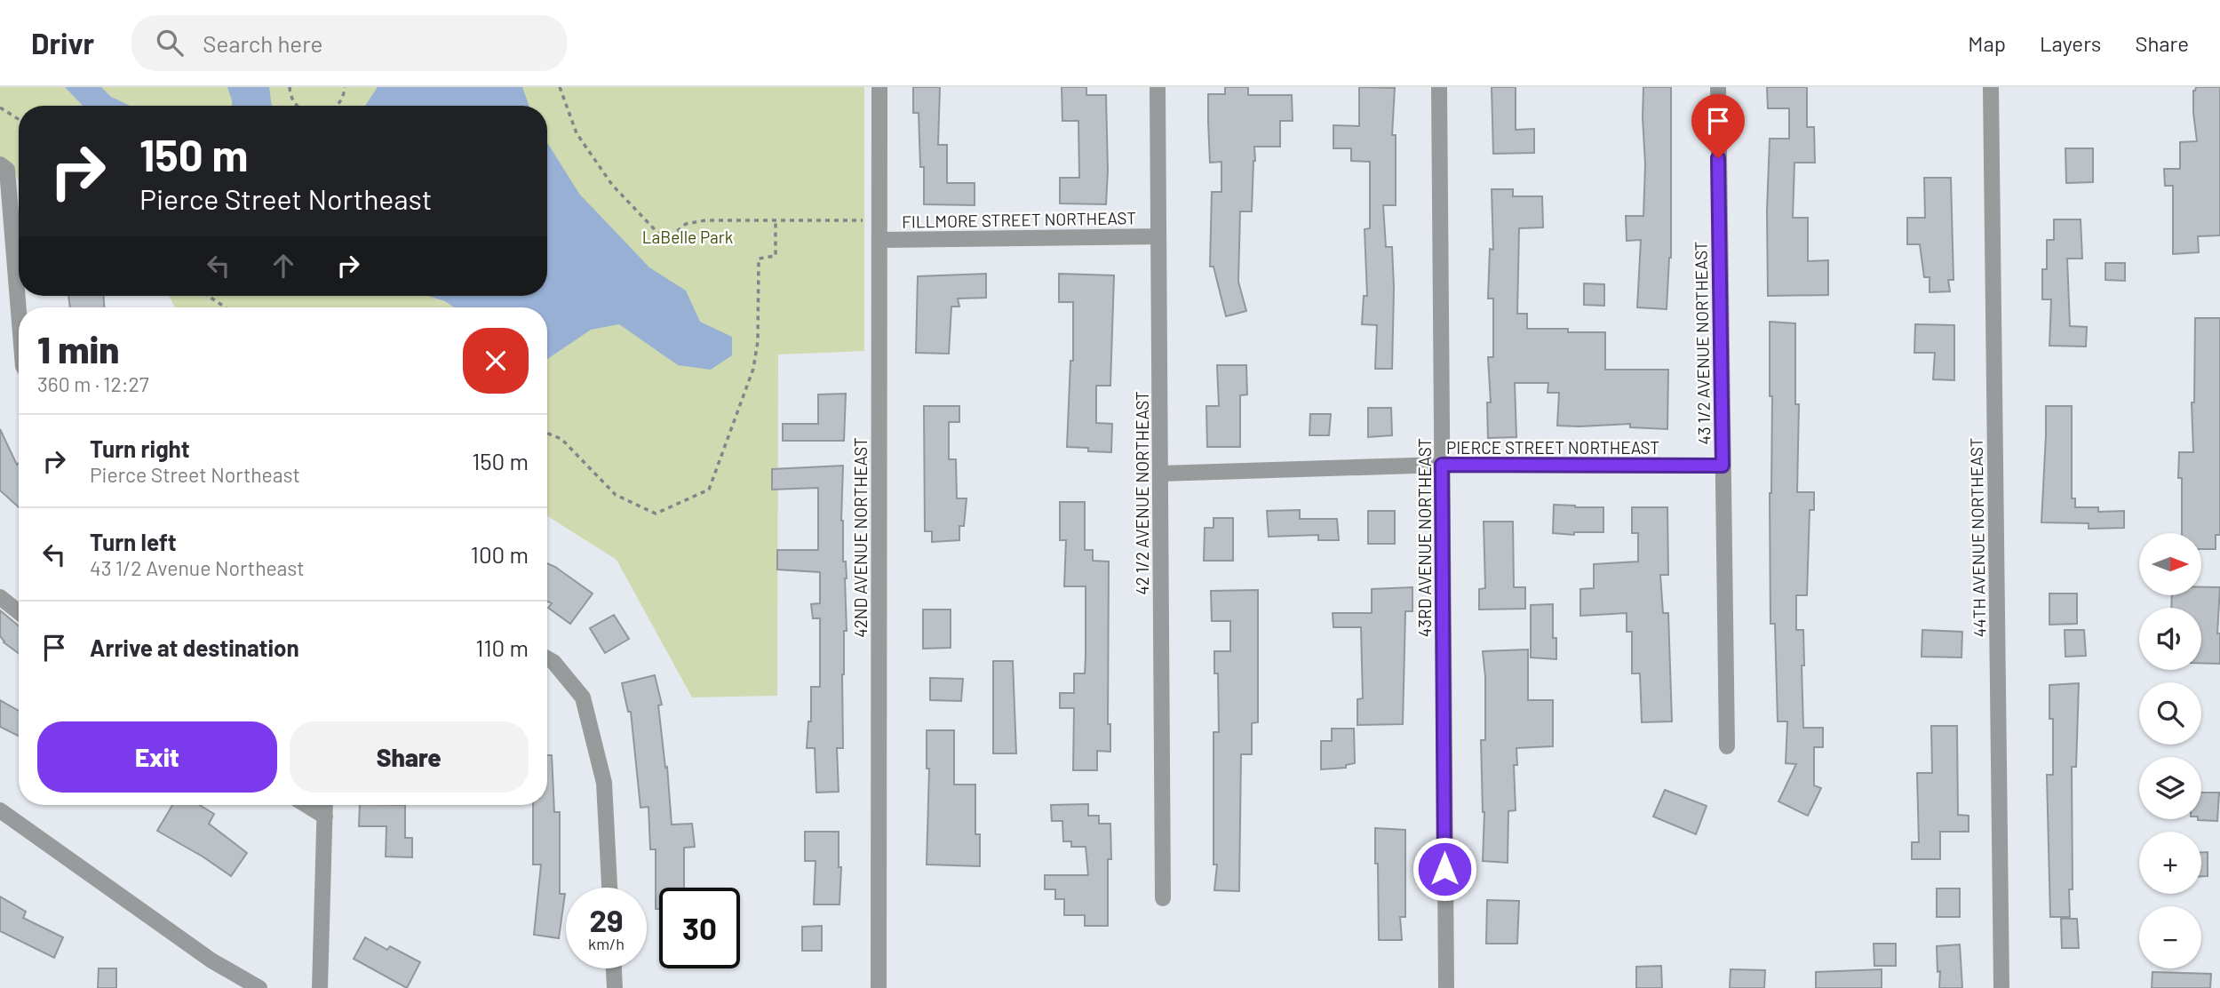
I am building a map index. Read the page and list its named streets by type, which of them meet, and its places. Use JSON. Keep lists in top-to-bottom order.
{
  "streets": {
    "street": [
      "FILLMORE STREET NORTHEAST",
      "43 1/2 AVENUE NORTHEAST",
      "PIERCE STREET NORTHEAST",
      "42 1/2 AVENUE NORTHEAST",
      "42ND AVENUE NORTHEAST",
      "43RD AVENUE NORTHEAST",
      "44TH AVENUE NORTHEAST"
    ]
  },
  "crossings": [
    ["FILLMORE STREET NORTHEAST", "42 1/2 AVENUE NORTHEAST"],
    ["FILLMORE STREET NORTHEAST", "42ND AVENUE NORTHEAST"],
    ["43 1/2 AVENUE NORTHEAST", "PIERCE STREET NORTHEAST"],
    ["PIERCE STREET NORTHEAST", "42 1/2 AVENUE NORTHEAST"],
    ["PIERCE STREET NORTHEAST", "43RD AVENUE NORTHEAST"]
  ],
  "parks": ["LaBelle Park"],
  "north": "right",
  "page": {
    "header": "Drivr",
    "search": "Search here",
    "nav": ["Map", "Layers", "Share"],
    "turn": ["150 m", "Pierce Street Northeast"],
    "heading": ["1 min", "360 m · 12:27"],
    "list": [
      {
        "name": "Turn right",
        "note": "Pierce Street Northeast",
        "value": "150 m"
      },
      {
        "name": "Turn left",
        "note": "43 1/2 Avenue Northeast",
        "value": "100 m"
      },
      {
        "name": "Arrive at destination",
        "value": "110 m"
      }
    ],
    "map_buttons": ["+", "−"],
    "buttons": ["Exit", "Share"],
    "speed": "29 km/h",
    "limit": "30"
  }
}
